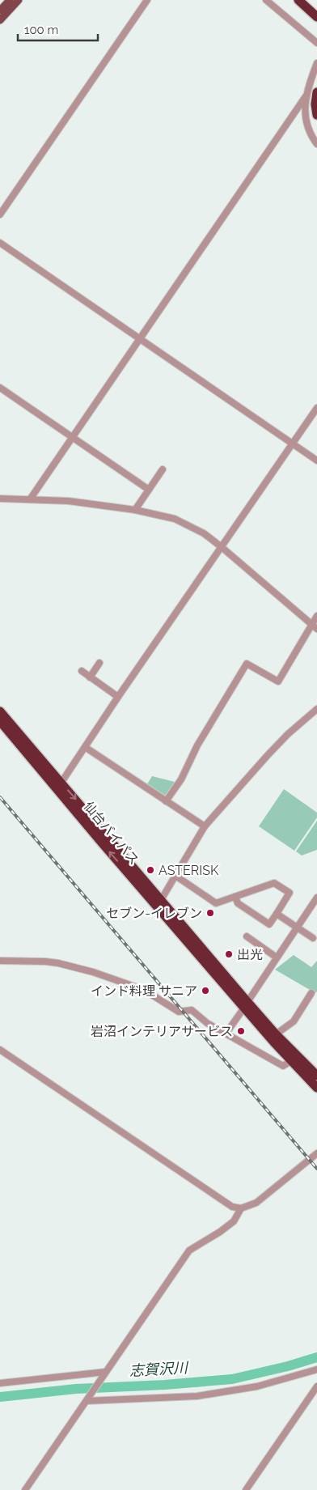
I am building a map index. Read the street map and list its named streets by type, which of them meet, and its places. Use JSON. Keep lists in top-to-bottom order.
{
  "streets": {
    "highway": ["仙台バイパス"]
  },
  "water": ["志賀沢川"],
  "places": [
    "ASTERISK",
    "セブン-イレブン",
    "出光",
    "インド料理 サニア",
    "岩沼インテリアサービス"
  ],
  "scale_bar": "100 m"
}
